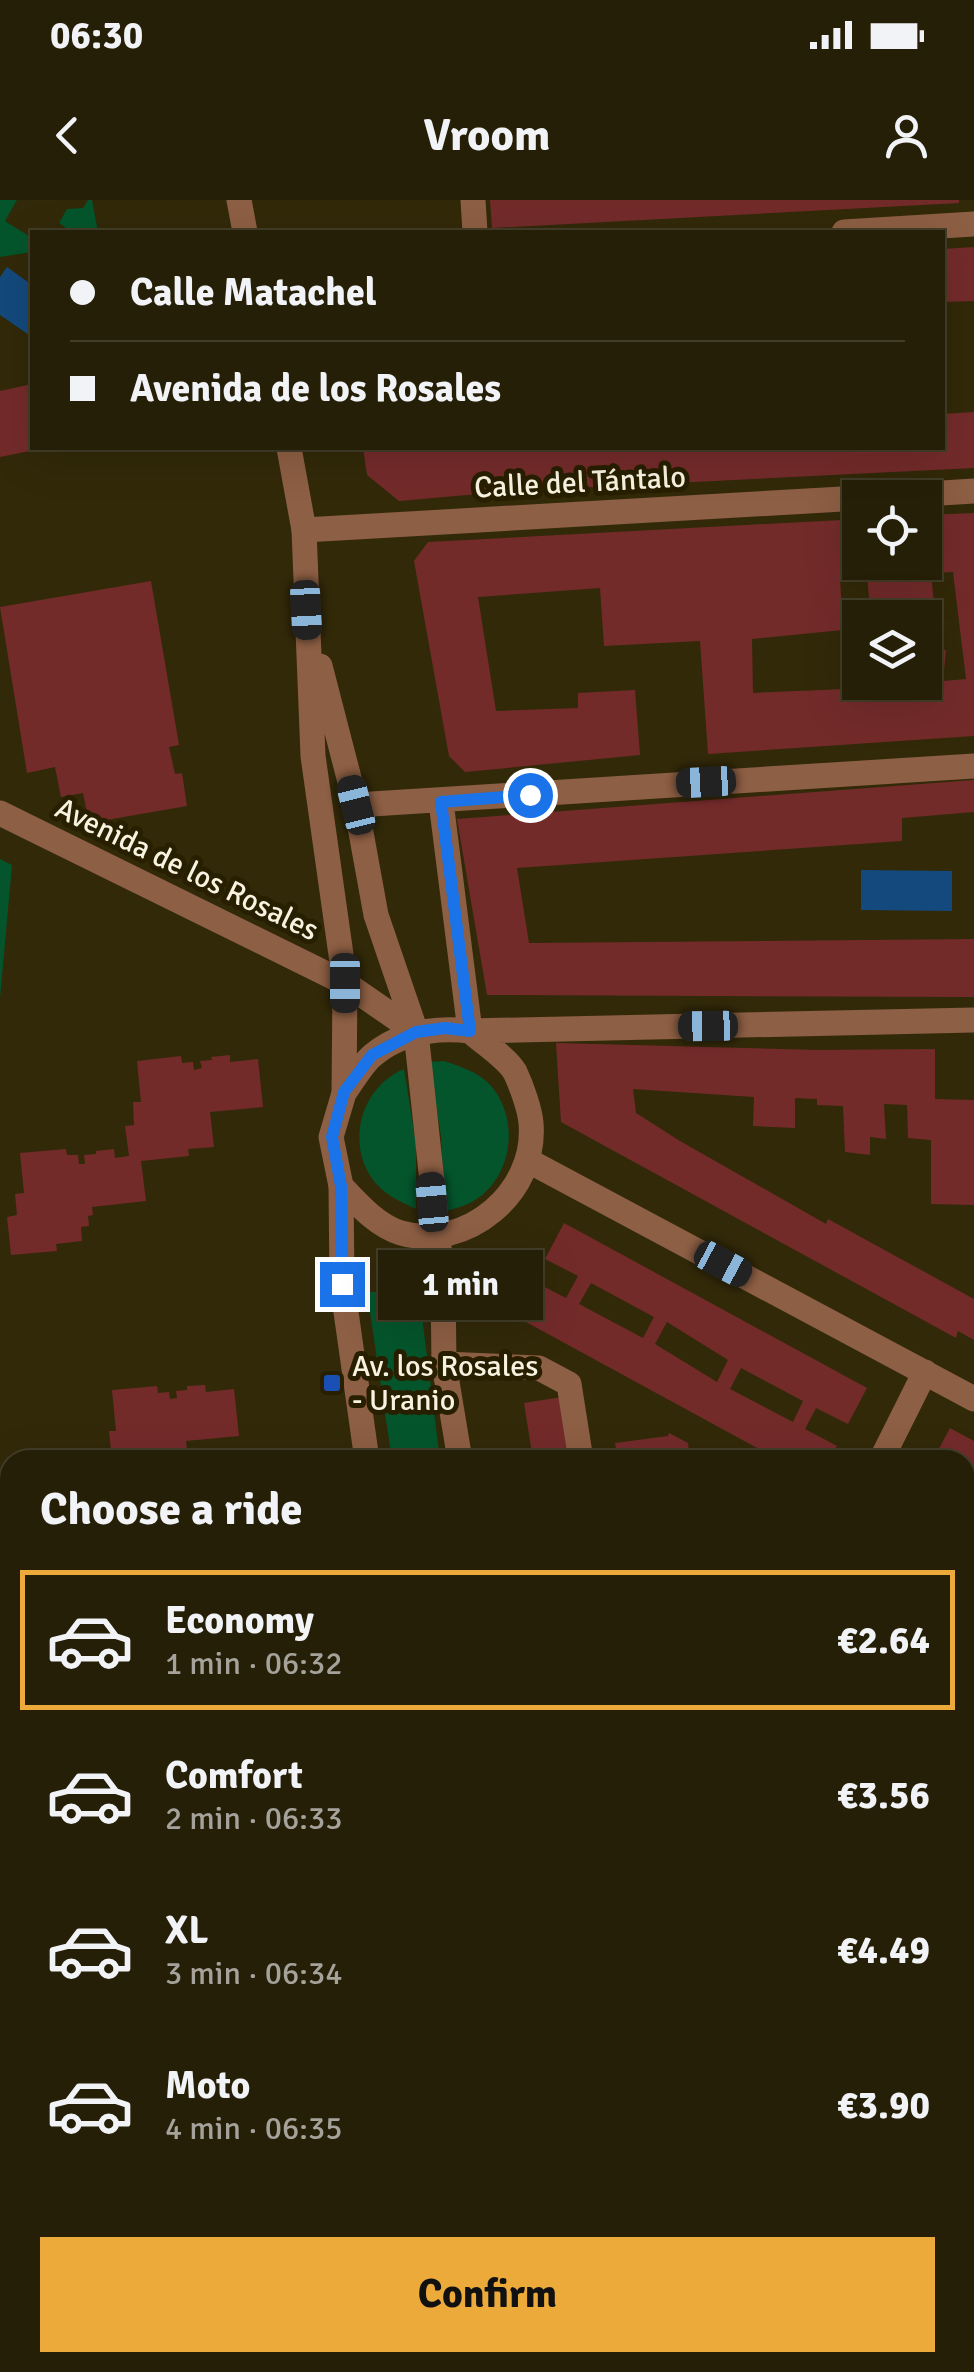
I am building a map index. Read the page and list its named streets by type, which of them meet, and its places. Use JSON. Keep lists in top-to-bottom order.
{
  "streets": {
    "street": ["Calle del Tántalo", "Avenida de los Rosales"]
  },
  "crossings": [
    ["Calle del Tántalo", "Avenida de los Rosales"]
  ],
  "places": {
    "transit": ["Av. los Rosales - Uranio"]
  },
  "page": {
    "status": "06:30",
    "header": "Vroom",
    "banner": ["Calle Matachel", "Avenida de los Rosales"],
    "bubble": "1 min",
    "heading": "Choose a ride",
    "list": [
      {
        "name": "Economy",
        "note": "1 min · 06:32",
        "value": "€2.64"
      },
      {
        "name": "Comfort",
        "note": "2 min · 06:33",
        "value": "€3.56"
      },
      {
        "name": "XL",
        "note": "3 min · 06:34",
        "value": "€4.49"
      },
      {
        "name": "Moto",
        "note": "4 min · 06:35",
        "value": "€3.90"
      }
    ],
    "buttons": "Confirm"
  }
}
